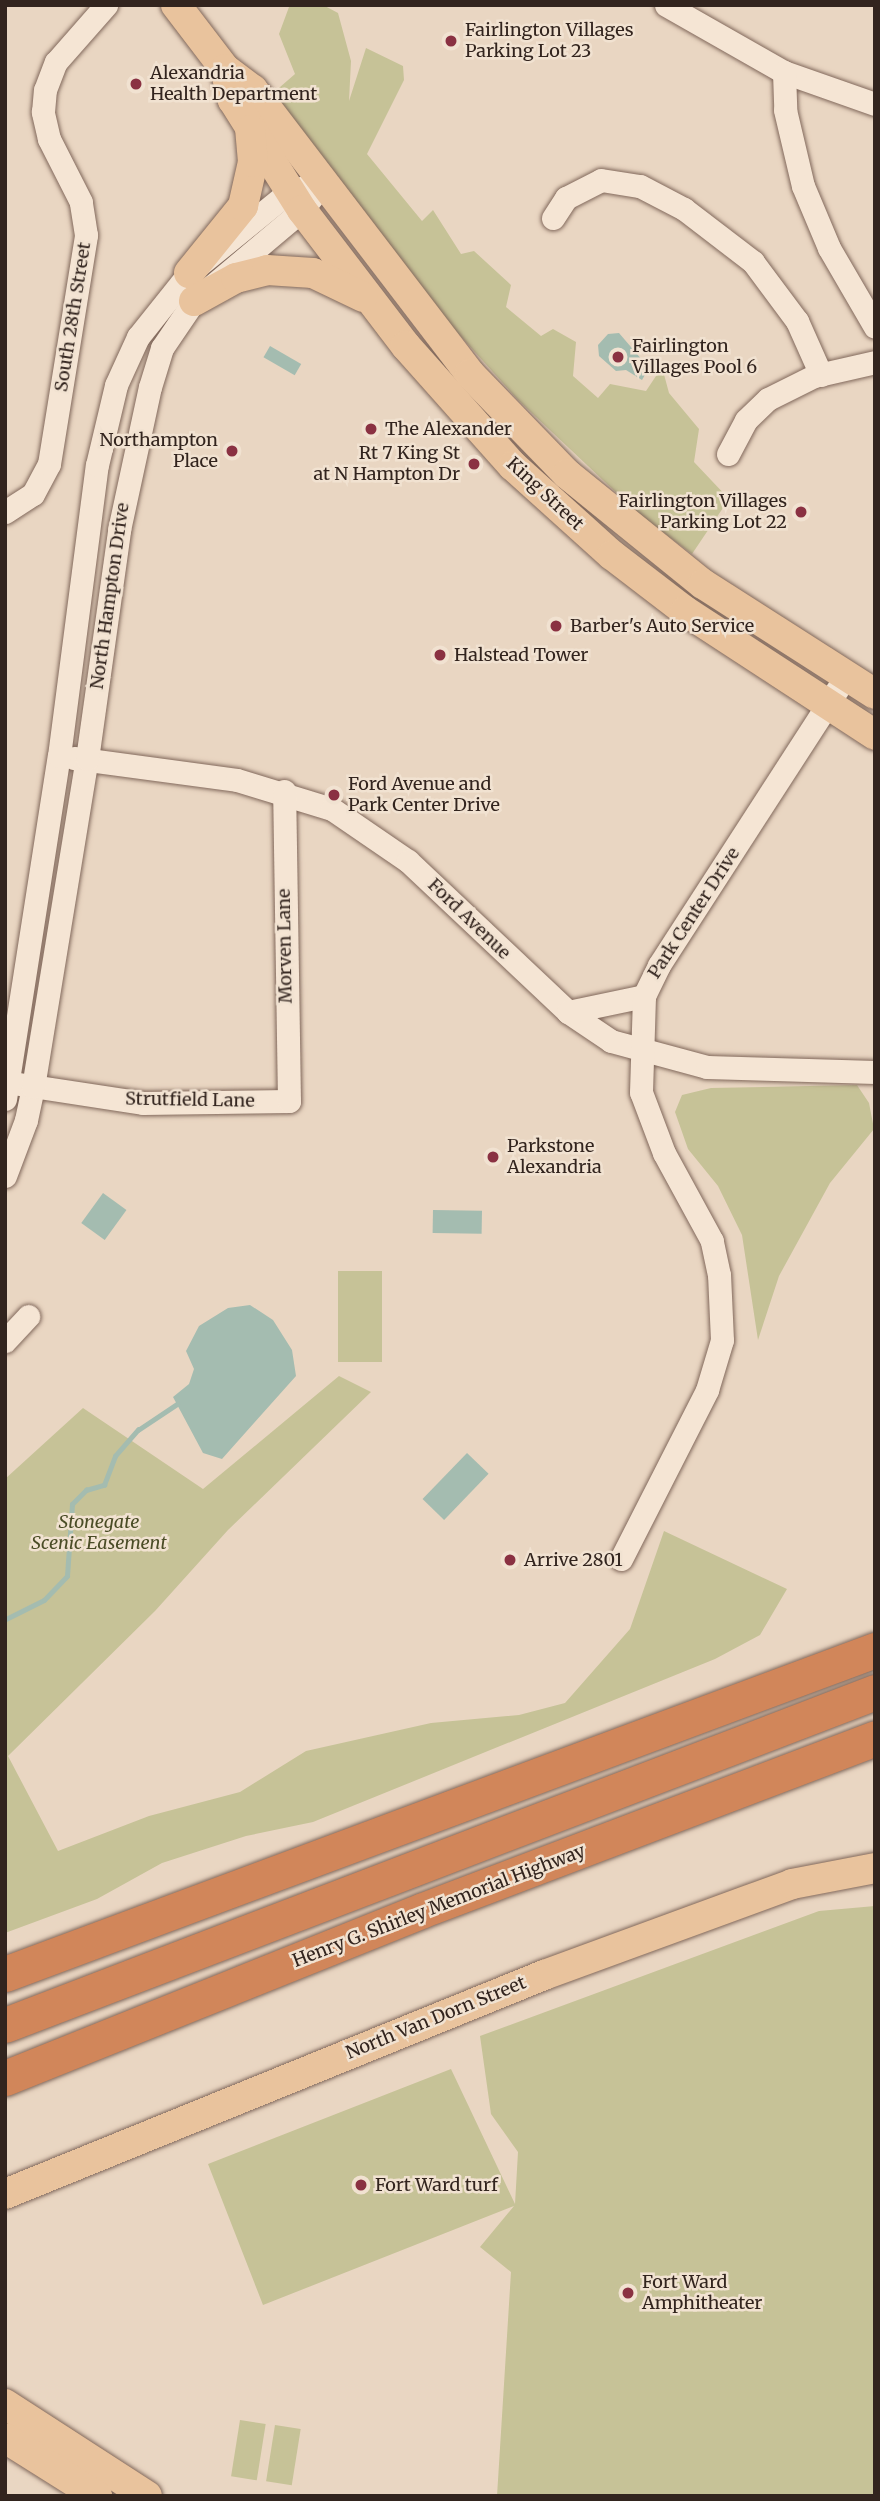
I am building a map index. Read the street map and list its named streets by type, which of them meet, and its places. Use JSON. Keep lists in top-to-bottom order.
{
  "streets": {
    "highway": ["Henry G. Shirley Memorial Highway"],
    "main road": ["King Street", "North Van Dorn Street"],
    "street": [
      "South 28th Street",
      "North Hampton Drive",
      "Park Center Drive",
      "Ford Avenue",
      "Morven Lane",
      "Strutfield Lane"
    ]
  },
  "crossings": [
    ["King Street", "North Hampton Drive"],
    ["King Street", "Park Center Drive"],
    ["North Hampton Drive", "Ford Avenue"],
    ["North Hampton Drive", "Strutfield Lane"],
    ["Park Center Drive", "Ford Avenue"],
    ["Ford Avenue", "Morven Lane"],
    ["Morven Lane", "Strutfield Lane"]
  ],
  "parks": ["Stonegate Scenic Easement"],
  "places": [
    "Fairlington Villages Parking Lot 23",
    "Alexandria Health Department",
    "Fairlington Villages Pool 6",
    "The Alexander",
    "Northampton Place",
    "Rt 7 King St at N Hampton Dr",
    "Fairlington Villages Parking Lot 22",
    "Barber's Auto Service",
    "Halstead Tower",
    "Ford Avenue and Park Center Drive",
    "Parkstone Alexandria",
    "Arrive 2801",
    "Fort Ward turf",
    "Fort Ward Amphitheater"
  ]
}
